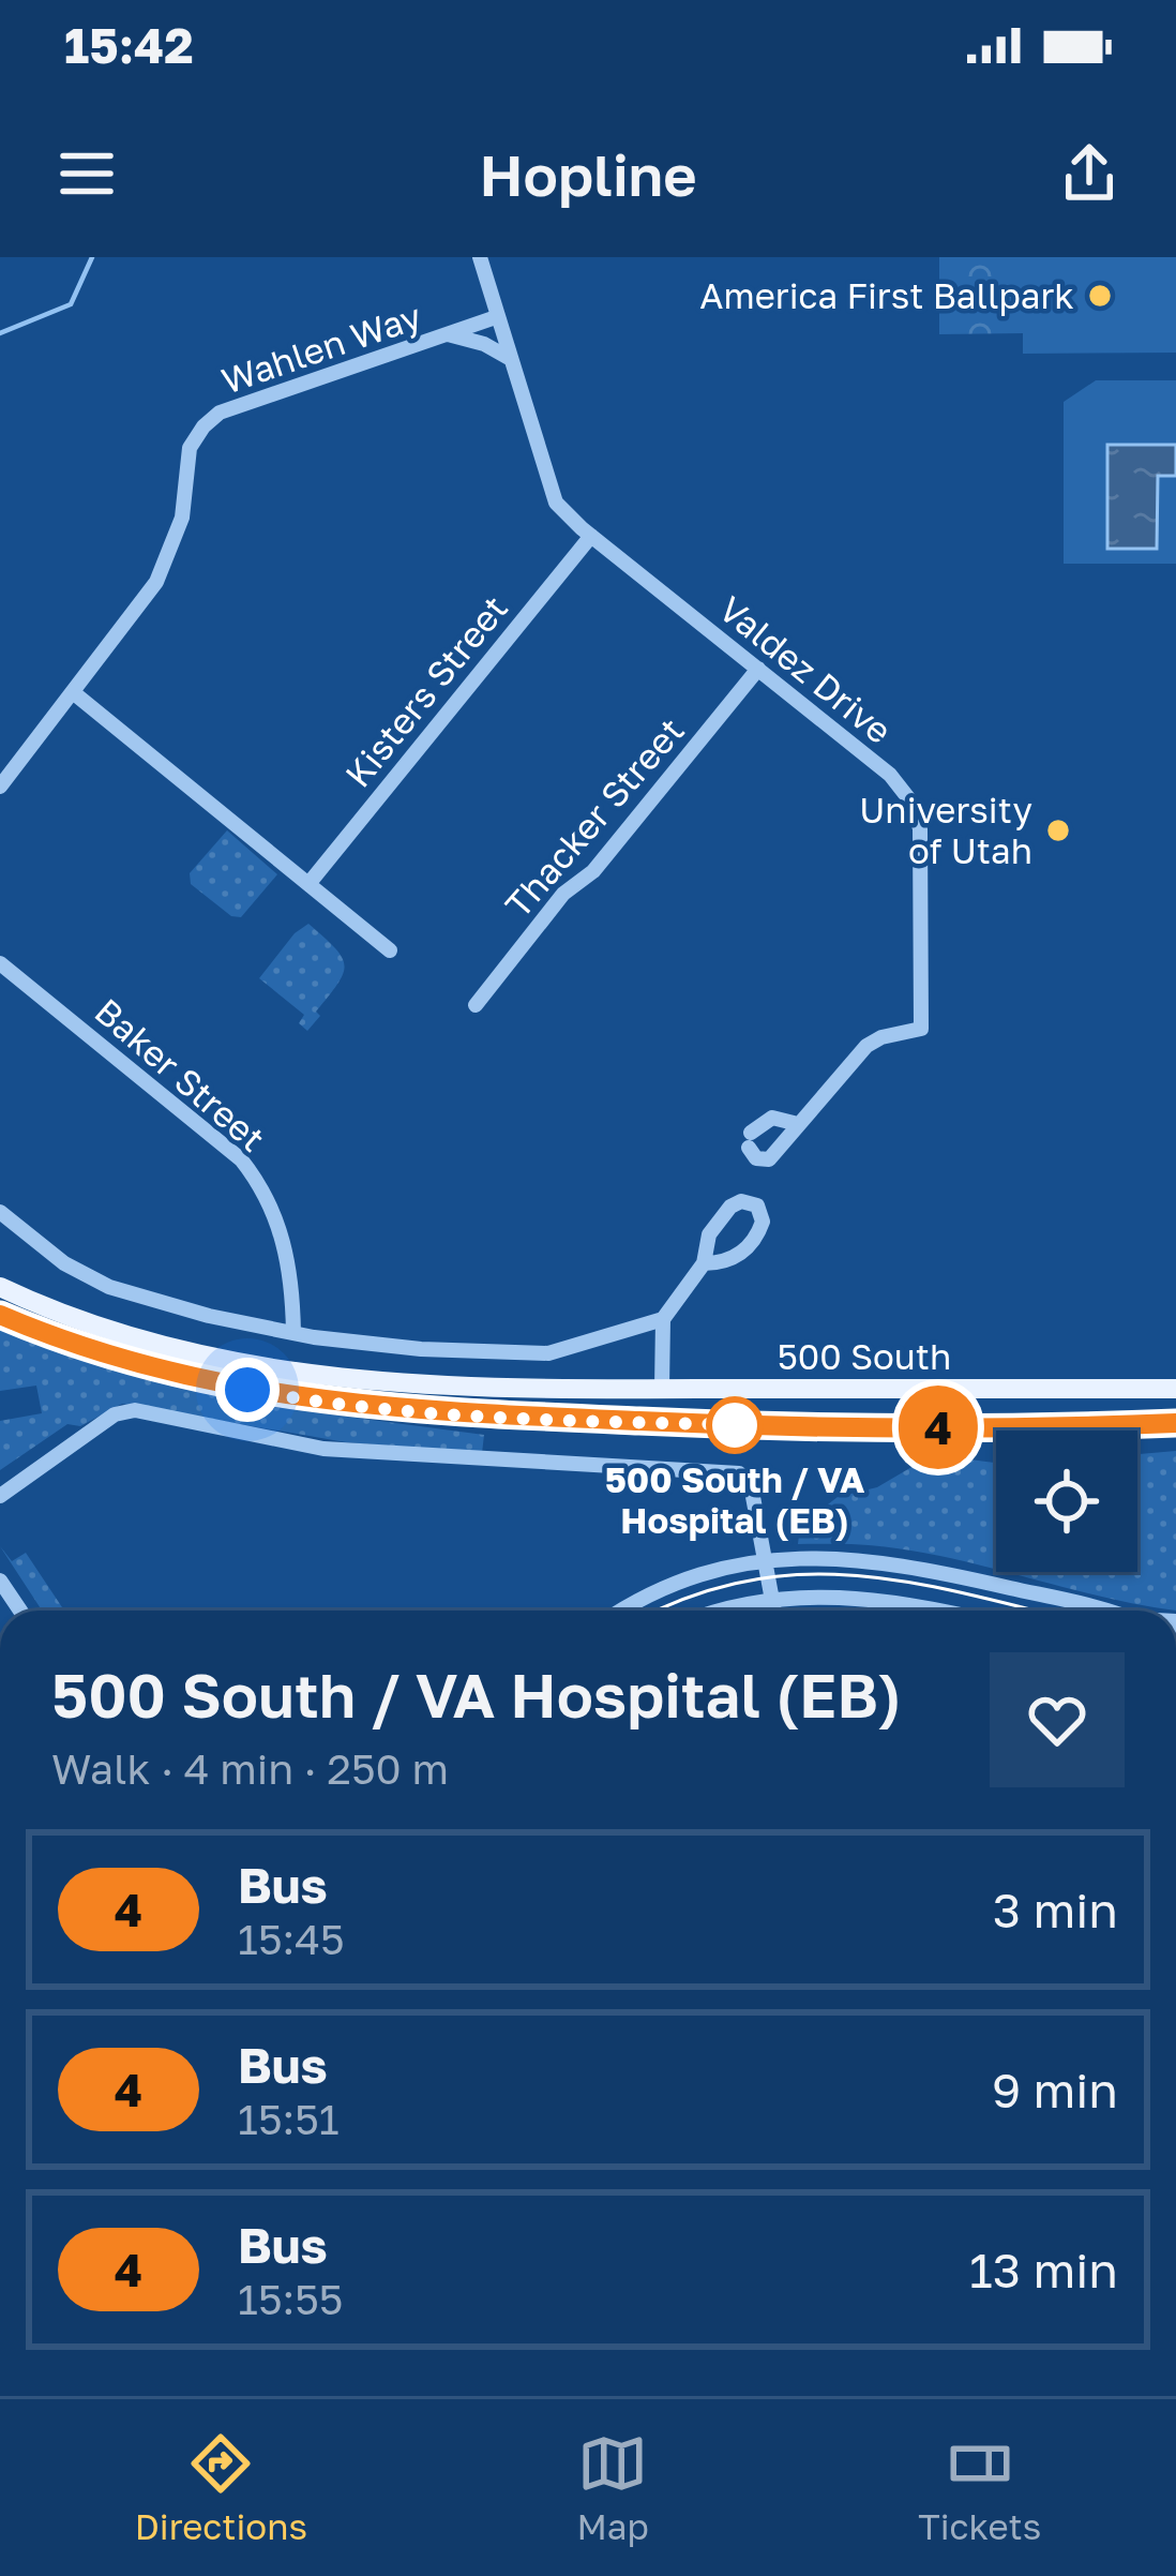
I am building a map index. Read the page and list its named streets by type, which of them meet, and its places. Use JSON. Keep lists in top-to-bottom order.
{
  "streets": {
    "main road": ["500 South"],
    "street": [
      "Wahlen Way",
      "Valdez Drive",
      "Kisters Street",
      "Thacker Street",
      "Baker Street"
    ]
  },
  "crossings": [
    ["Wahlen Way", "Valdez Drive"],
    ["Valdez Drive", "Kisters Street"],
    ["Valdez Drive", "Thacker Street"]
  ],
  "places": ["America First Ballpark", "University of Utah", "500 South / VA Hospital (EB)"],
  "lines": ["bus line 4"],
  "page": {
    "status": "15:42",
    "header": "Hopline",
    "on_map": "4",
    "heading": ["500 South / VA Hospital (EB)", "Walk · 4 min · 250 m"],
    "list": [
      {
        "mark": "4",
        "name": "Bus",
        "note": "15:45",
        "value": "3 min"
      },
      {
        "mark": "4",
        "name": "Bus",
        "note": "15:51",
        "value": "9 min"
      },
      {
        "mark": "4",
        "name": "Bus",
        "note": "15:55",
        "value": "13 min"
      }
    ],
    "tabs": ["Directions", "Map", "Tickets"]
  }
}
